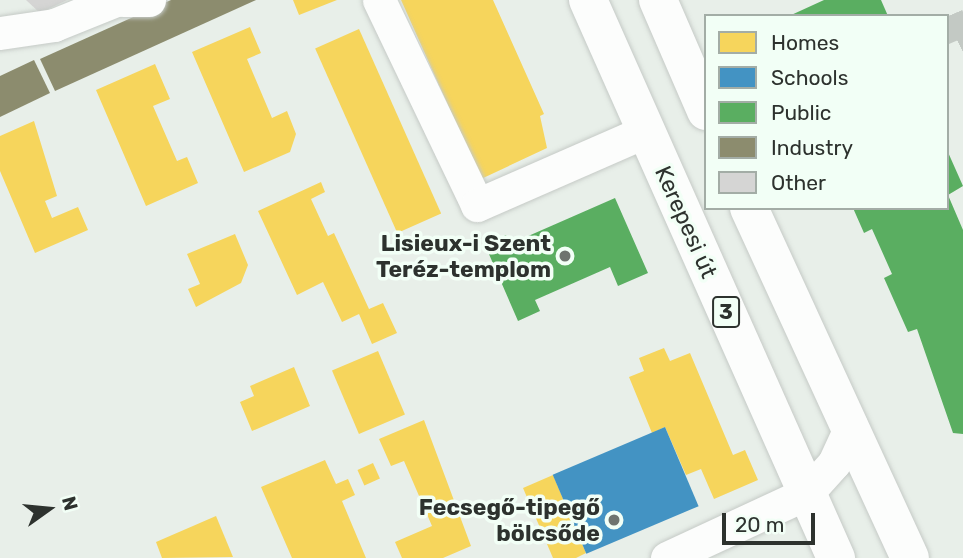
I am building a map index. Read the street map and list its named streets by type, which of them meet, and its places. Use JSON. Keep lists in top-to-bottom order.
{
  "streets": {
    "main road": ["Kerepesi út", "3"]
  },
  "places": ["Lisieux-i Szent Teréz-templom", "Fecsegő-tipegő bölcsőde"],
  "legend": [
    "Homes",
    "Schools",
    "Public",
    "Industry",
    "Other"
  ],
  "scale_bar": "20 m",
  "north": "right"
}
